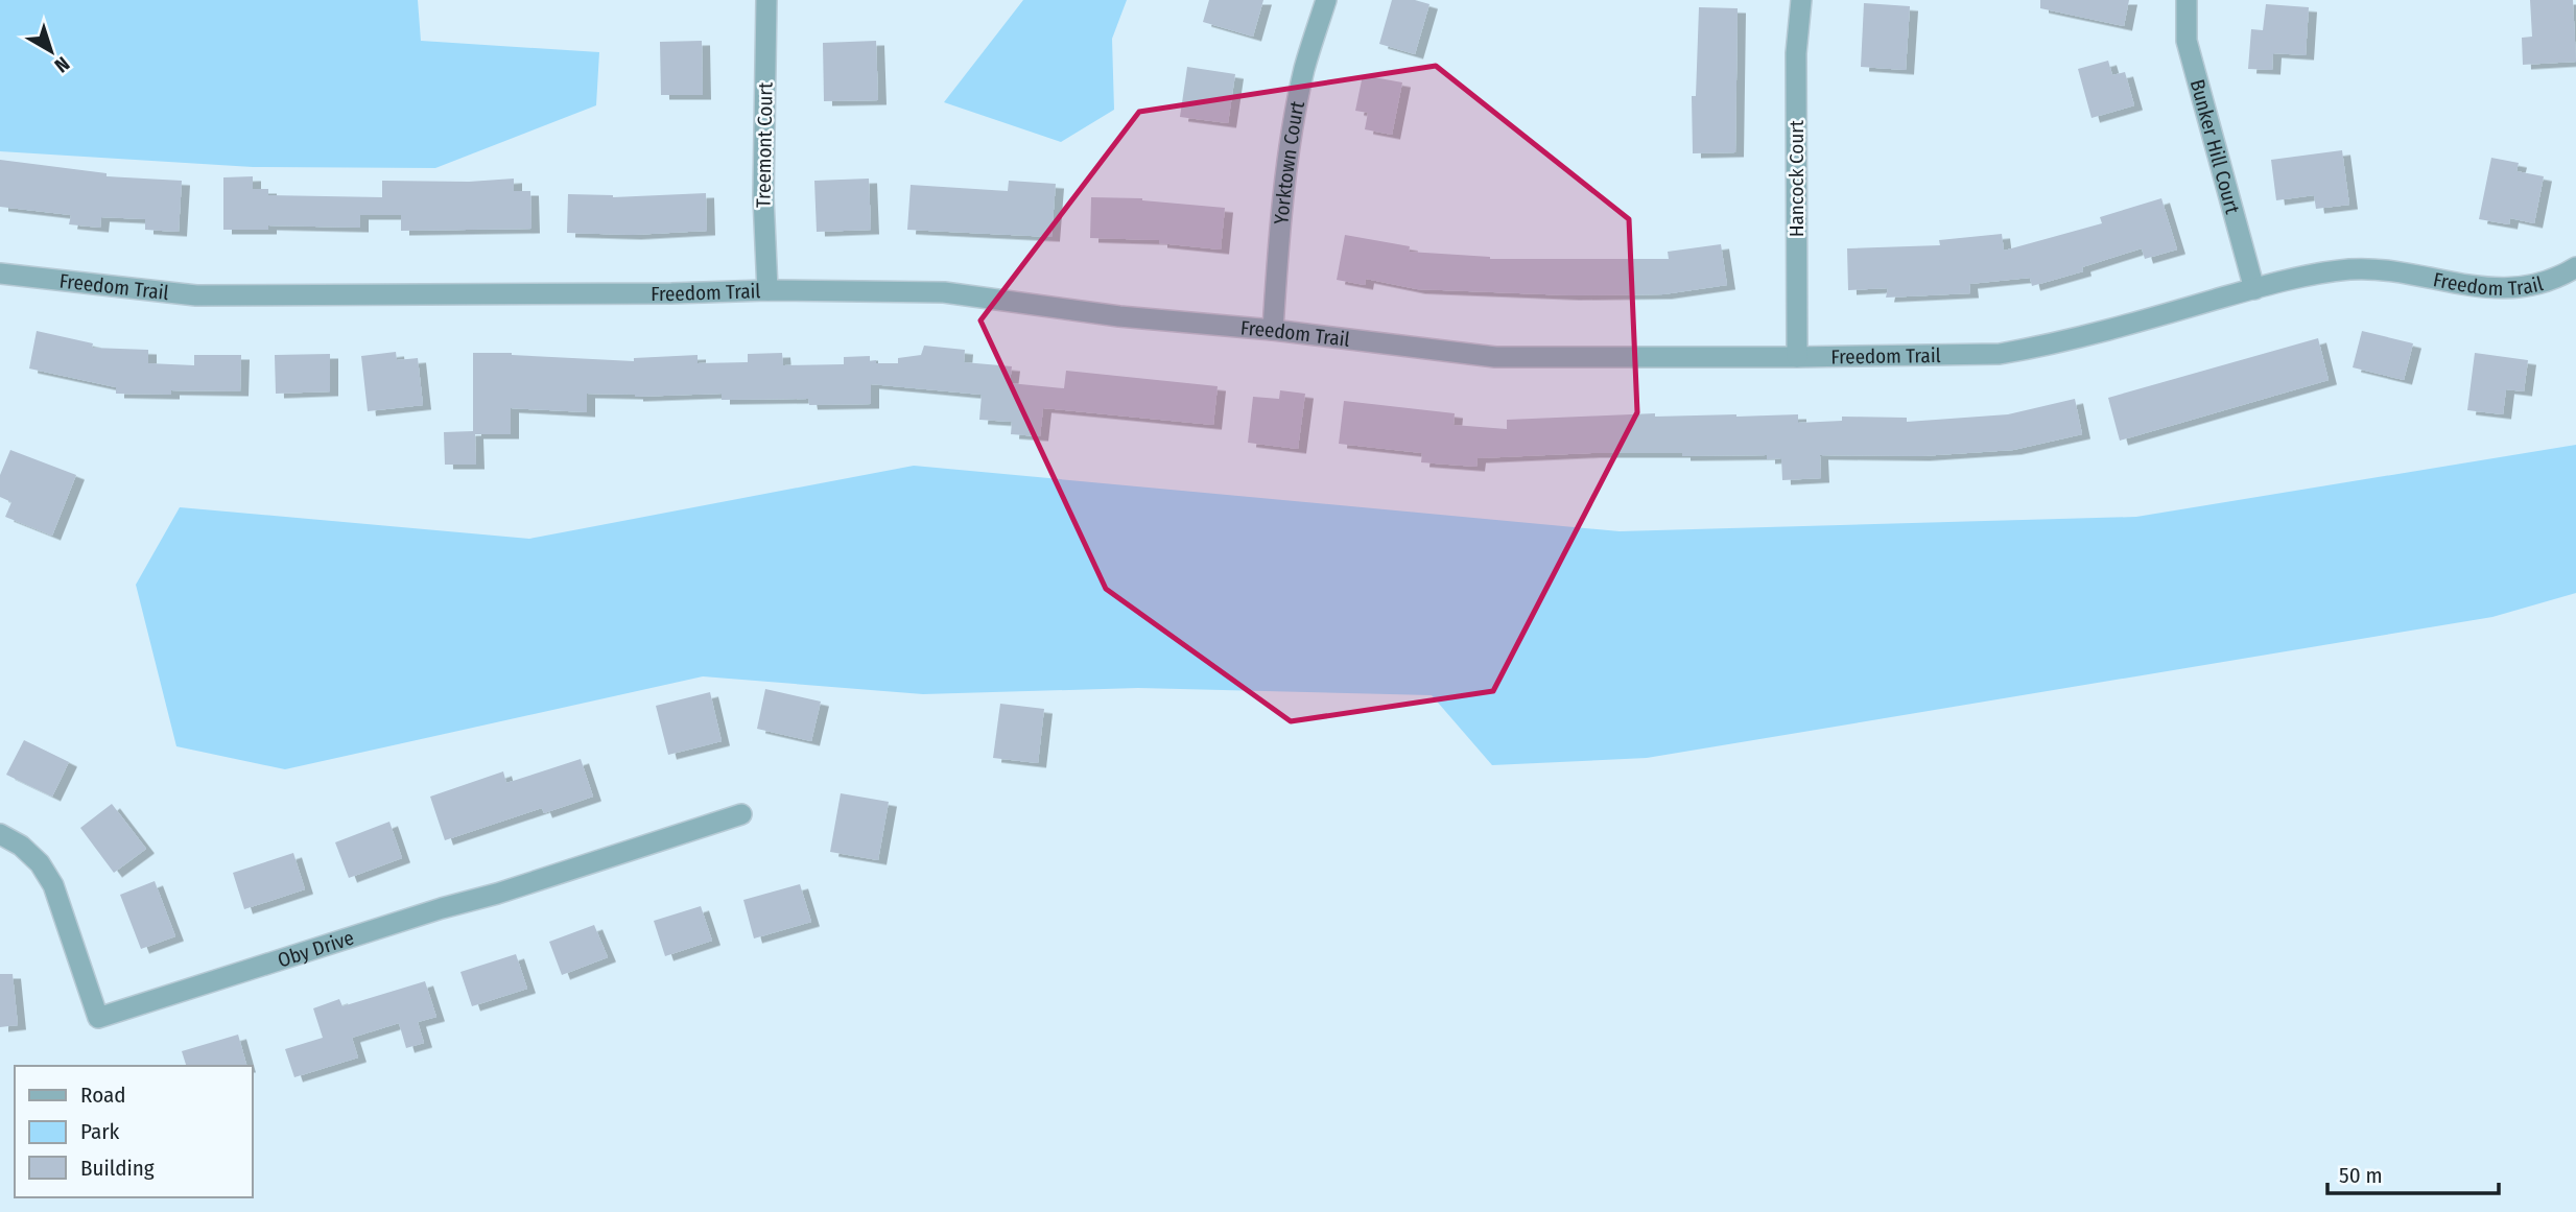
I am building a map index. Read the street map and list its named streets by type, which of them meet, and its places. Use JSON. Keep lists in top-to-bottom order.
{
  "streets": {
    "street": [
      "Treemont Court",
      "Bunker Hill Court",
      "Yorktown Court",
      "Hancock Court",
      "Freedom Trail",
      "Oby Drive"
    ]
  },
  "crossings": [
    ["Treemont Court", "Freedom Trail"],
    ["Bunker Hill Court", "Freedom Trail"],
    ["Yorktown Court", "Freedom Trail"],
    ["Hancock Court", "Freedom Trail"]
  ],
  "legend": ["Road", "Park", "Building"],
  "scale_bar": "50 m",
  "north": "bottom right"
}
